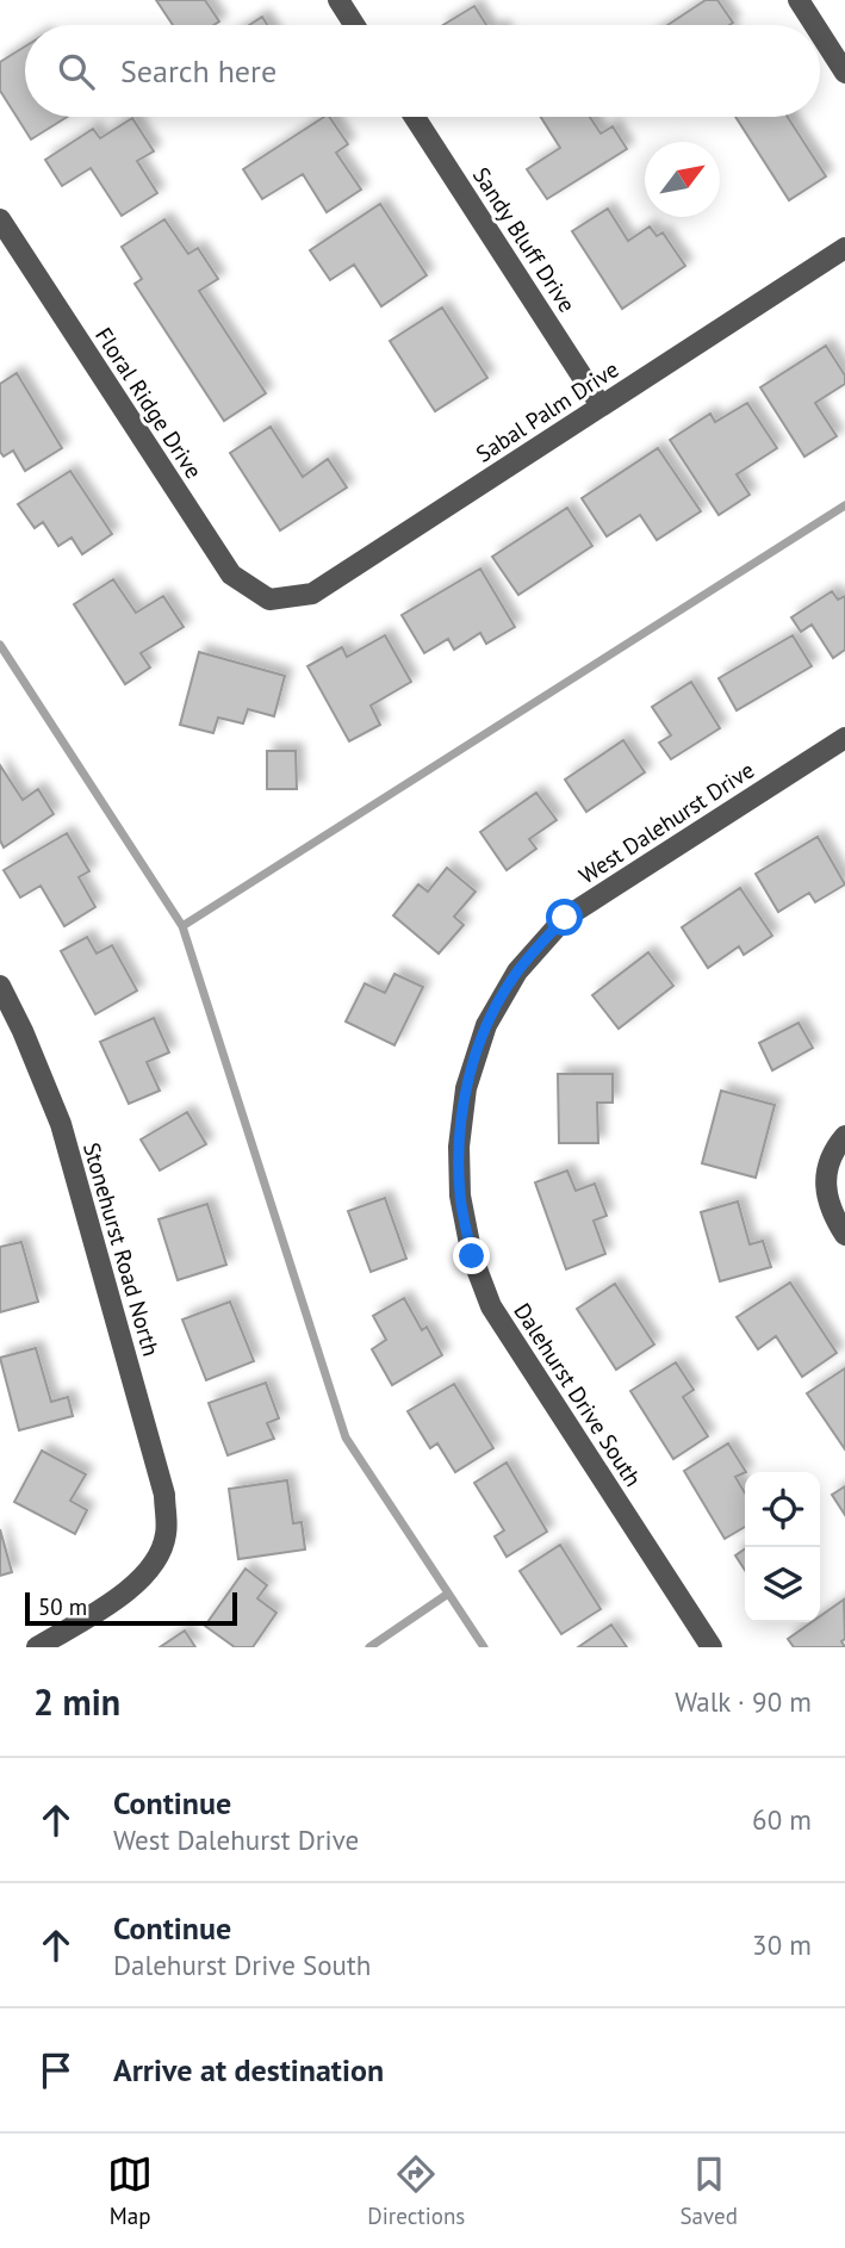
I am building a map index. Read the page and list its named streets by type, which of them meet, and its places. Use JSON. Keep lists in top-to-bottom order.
{
  "streets": {
    "street": [
      "Sandy Bluff Drive",
      "Floral Ridge Drive",
      "Sabal Palm Drive",
      "West Dalehurst Drive",
      "Stonehurst Road North",
      "Dalehurst Drive South"
    ]
  },
  "crossings": [
    ["Sandy Bluff Drive", "Sabal Palm Drive"],
    ["Floral Ridge Drive", "Sabal Palm Drive"],
    ["West Dalehurst Drive", "Dalehurst Drive South"]
  ],
  "scale_bar": "50 m",
  "north": "top right",
  "page": {
    "search": "Search here",
    "scale": "50 m",
    "heading": ["2 min", "Walk · 90 m"],
    "list": [
      ["Continue", "West Dalehurst Drive", "60 m"],
      ["Continue", "Dalehurst Drive South", "30 m"],
      "Arrive at destination"
    ],
    "nav": ["Map", "Directions", "Saved"]
  }
}
